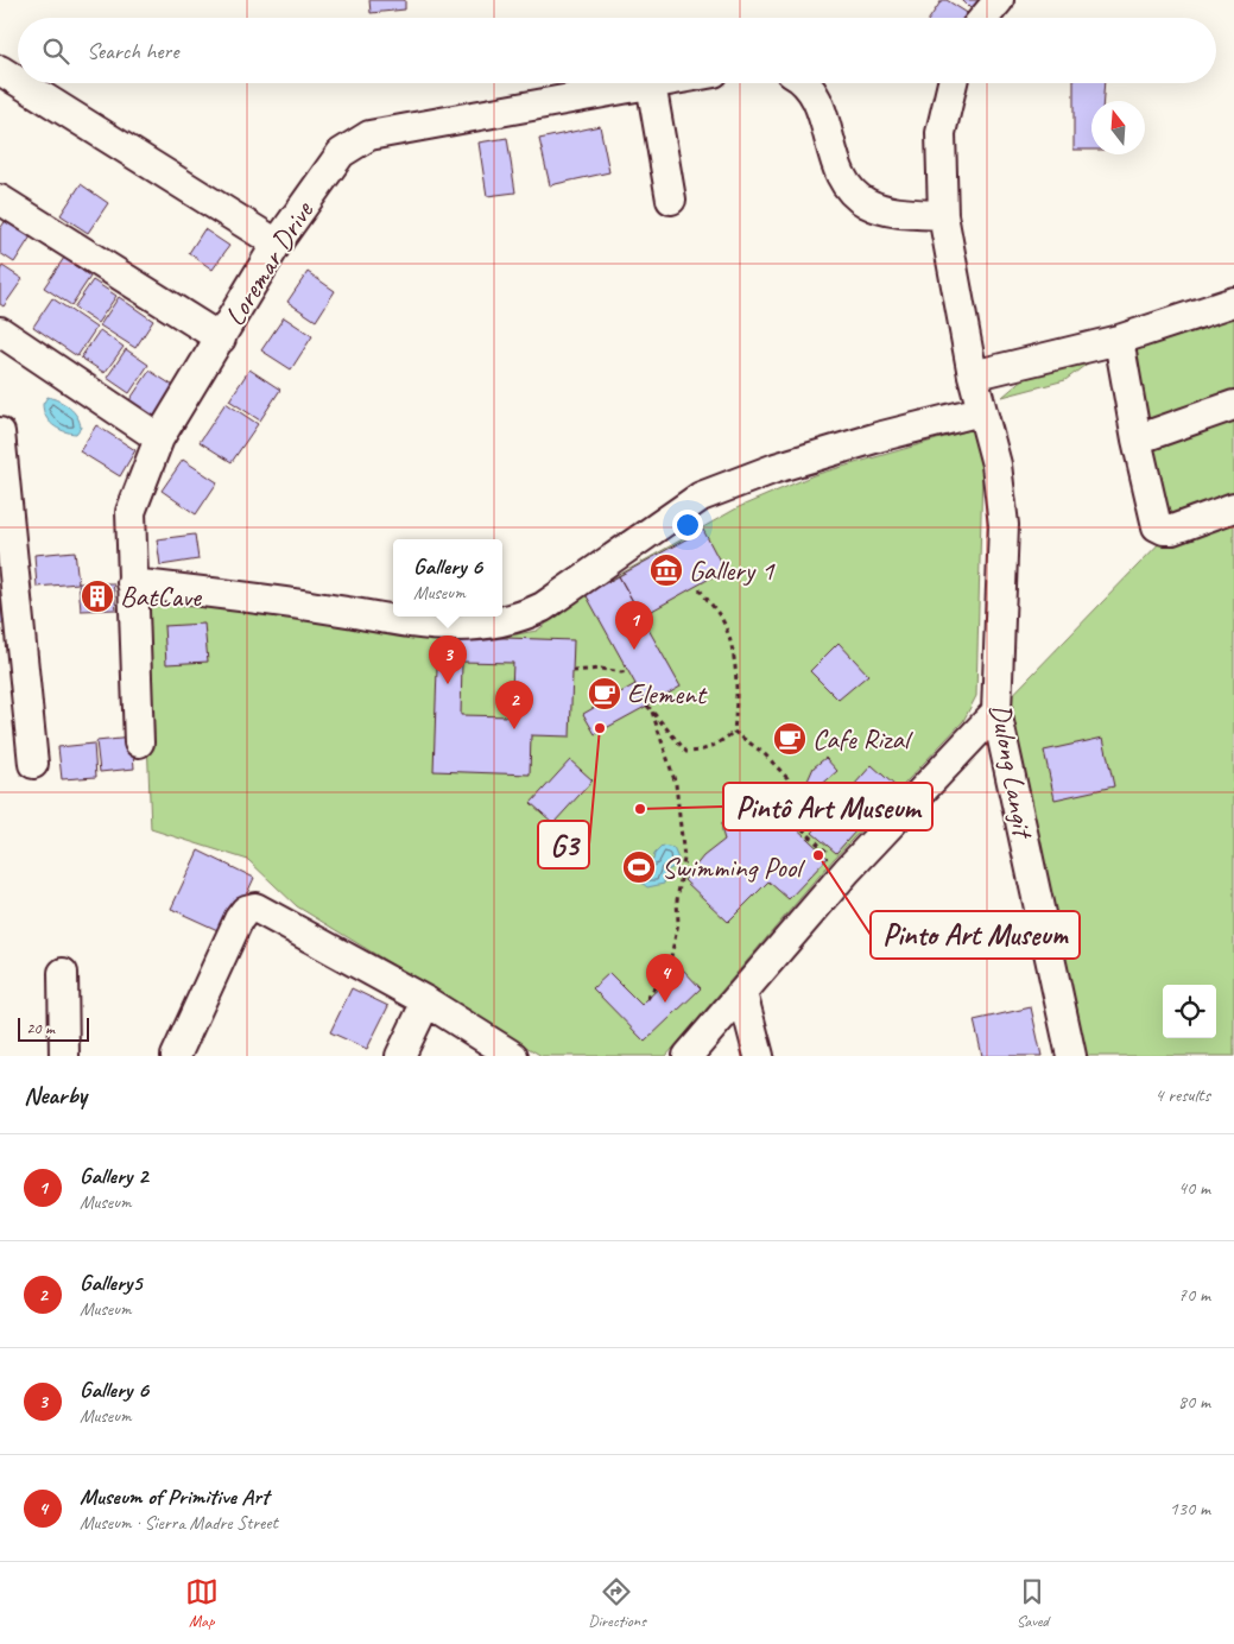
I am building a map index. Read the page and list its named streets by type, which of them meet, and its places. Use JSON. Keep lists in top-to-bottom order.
{
  "streets": {
    "street": ["Loremar Drive", "Dulong Langit"]
  },
  "places": {
    "museum": ["Gallery 1"],
    "building": ["BatCave"],
    "cafe": ["Element", "Cafe Rizal"],
    "other": ["G3", "Pintô Art Museum", "Pinto Art Museum"],
    "sports": ["Swimming Pool"]
  },
  "scale_bar": "20 m",
  "north": "top",
  "page": {
    "search": "Search here",
    "popup": ["Gallery 6", "Museum"],
    "pins": [
      "1",
      "3",
      "2",
      "4"
    ],
    "scale": "20 m",
    "heading": ["Nearby", "4 results"],
    "list": [
      {
        "mark": "1",
        "name": "Gallery 2",
        "note": "Museum",
        "value": "40 m"
      },
      {
        "mark": "2",
        "name": "Gallery5",
        "note": "Museum",
        "value": "70 m"
      },
      {
        "mark": "3",
        "name": "Gallery 6",
        "note": "Museum",
        "value": "80 m"
      },
      {
        "mark": "4",
        "name": "Museum of Primitive Art",
        "note": "Museum · Sierra Madre Street",
        "value": "130 m"
      }
    ],
    "nav": ["Map", "Directions", "Saved"]
  }
}
